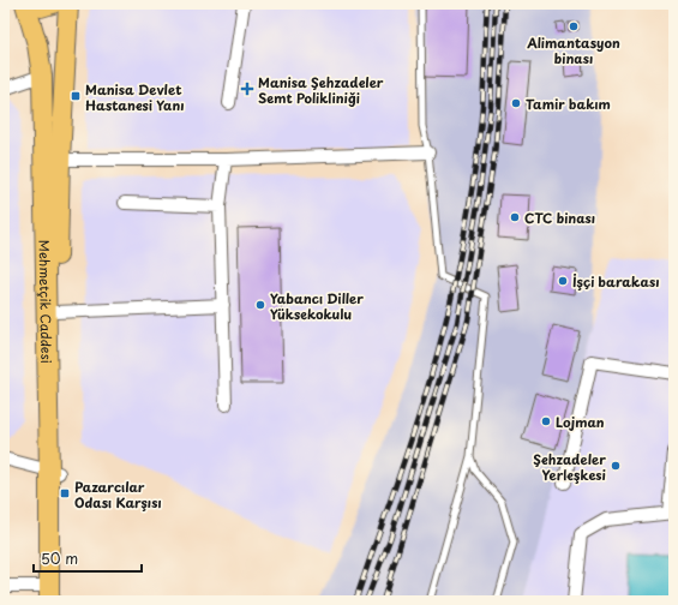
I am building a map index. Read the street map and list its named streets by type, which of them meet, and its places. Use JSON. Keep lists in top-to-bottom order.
{
  "streets": {
    "main road": ["Mehmetçik Caddesi"]
  },
  "places": {
    "other": [
      "Alimantasyon binası",
      "Tamir bakım",
      "CTC binası",
      "İşçi barakası",
      "Yabancı Diller Yüksekokulu",
      "Lojman",
      "Şehzadeler Yerleşkesi"
    ],
    "health": ["Manisa Şehzadeler Semt Polikliniği"],
    "transit": ["Manisa Devlet Hastanesi Yanı", "Pazarcılar Odası Karşısı"]
  },
  "scale_bar": "50 m"
}
